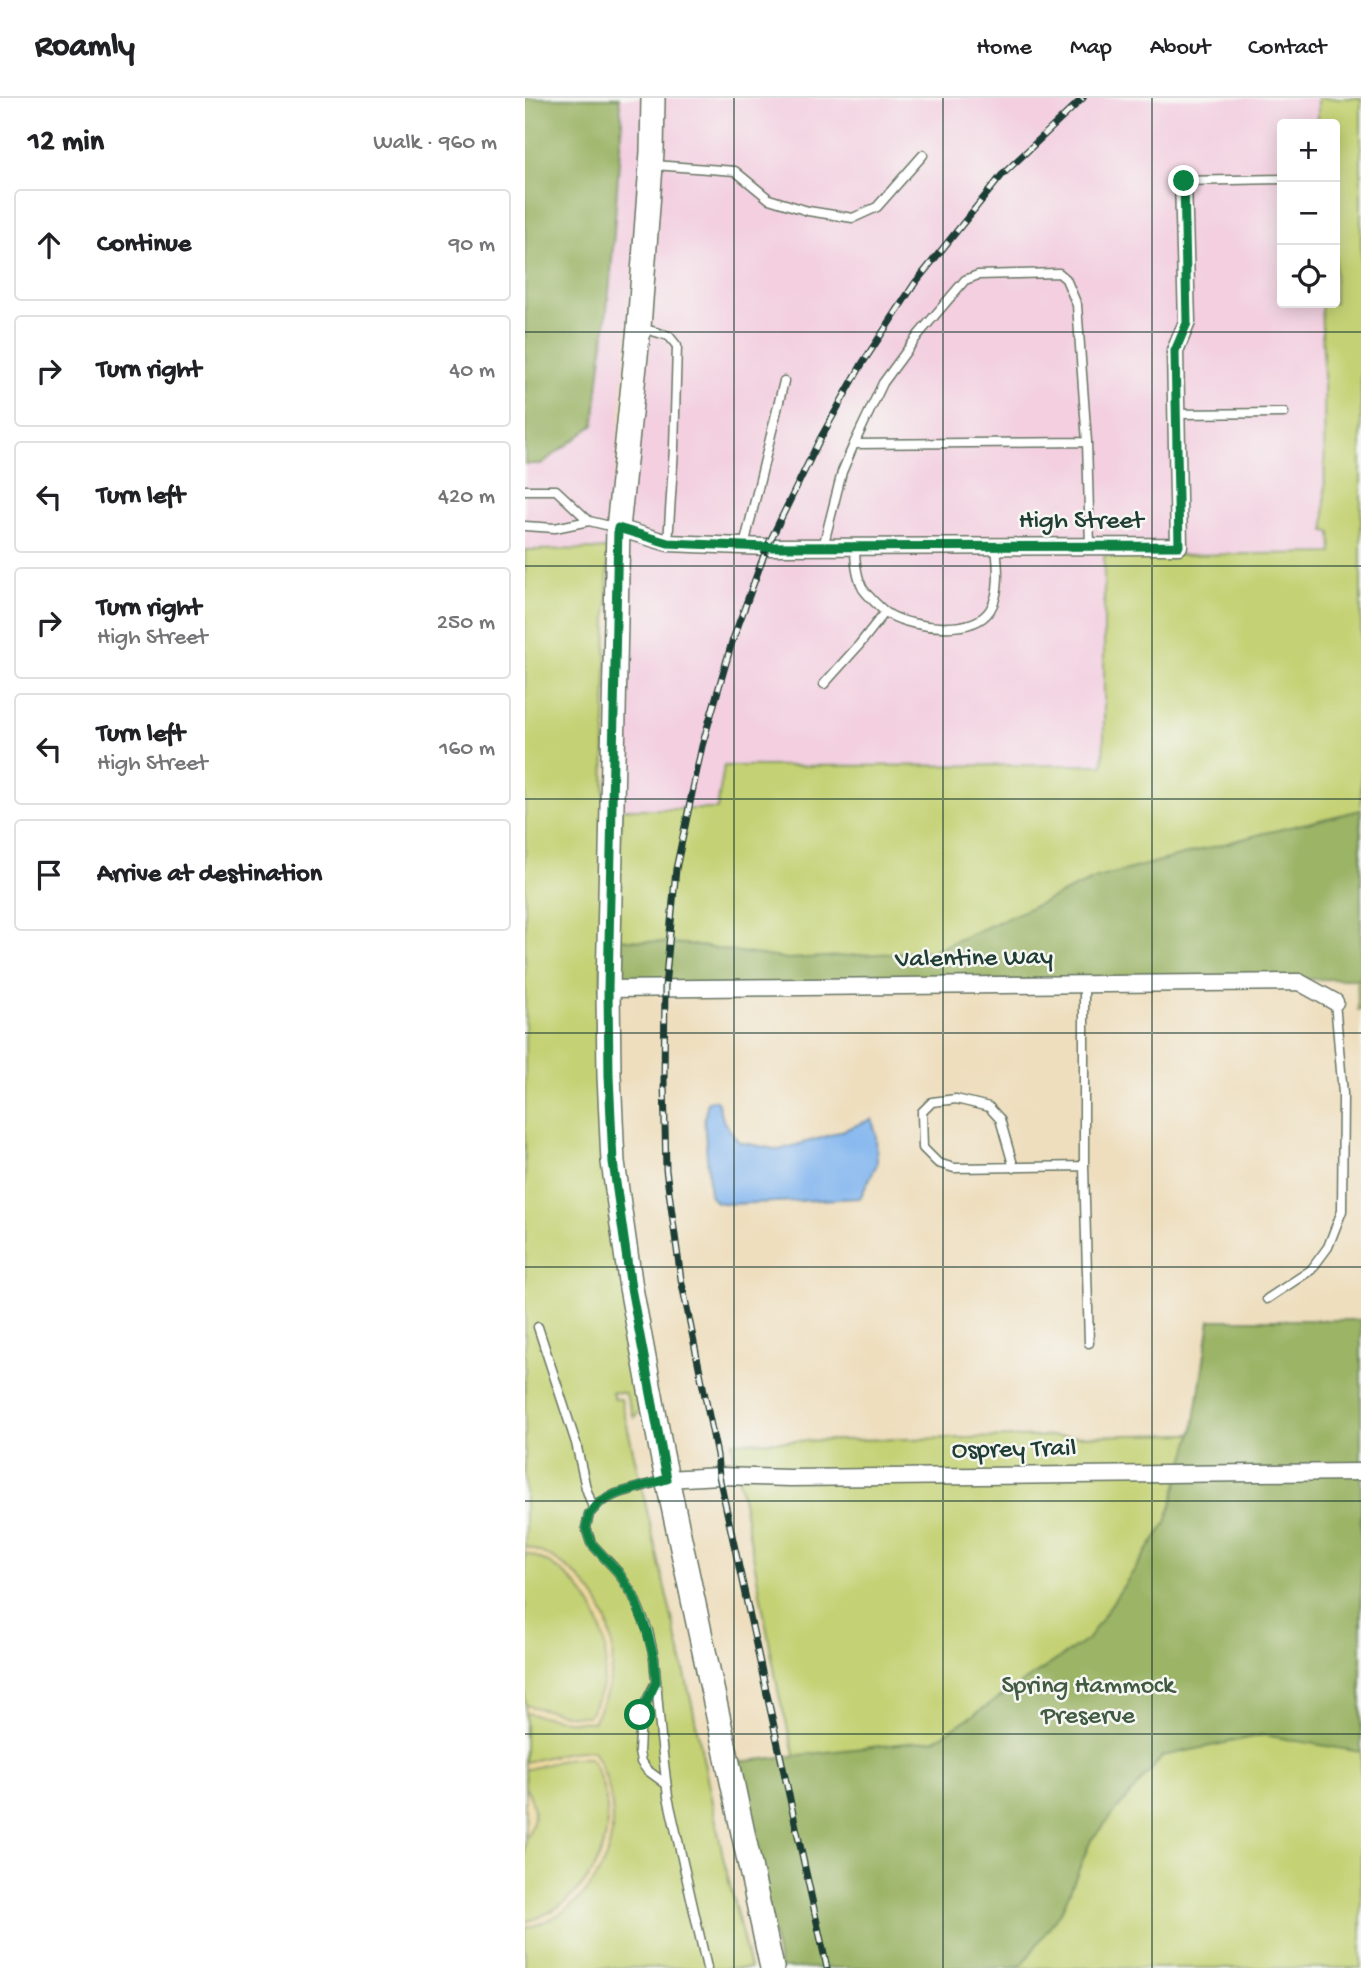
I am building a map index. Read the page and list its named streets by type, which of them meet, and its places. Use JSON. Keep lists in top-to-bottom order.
{
  "streets": {
    "street": ["High Street", "Valentine Way", "Osprey Trail"]
  },
  "parks": ["Spring Hammock Preserve"],
  "page": {
    "header": "Roamly",
    "nav": [
      "Home",
      "Map",
      "About",
      "Contact"
    ],
    "heading": ["12 min", "Walk · 960 m"],
    "map_buttons": ["+", "−"],
    "list": [
      ["Continue", "90 m"],
      ["Turn right", "40 m"],
      ["Turn left", "420 m"],
      ["Turn right", "High Street", "250 m"],
      ["Turn left", "High Street", "160 m"],
      "Arrive at destination"
    ]
  }
}
